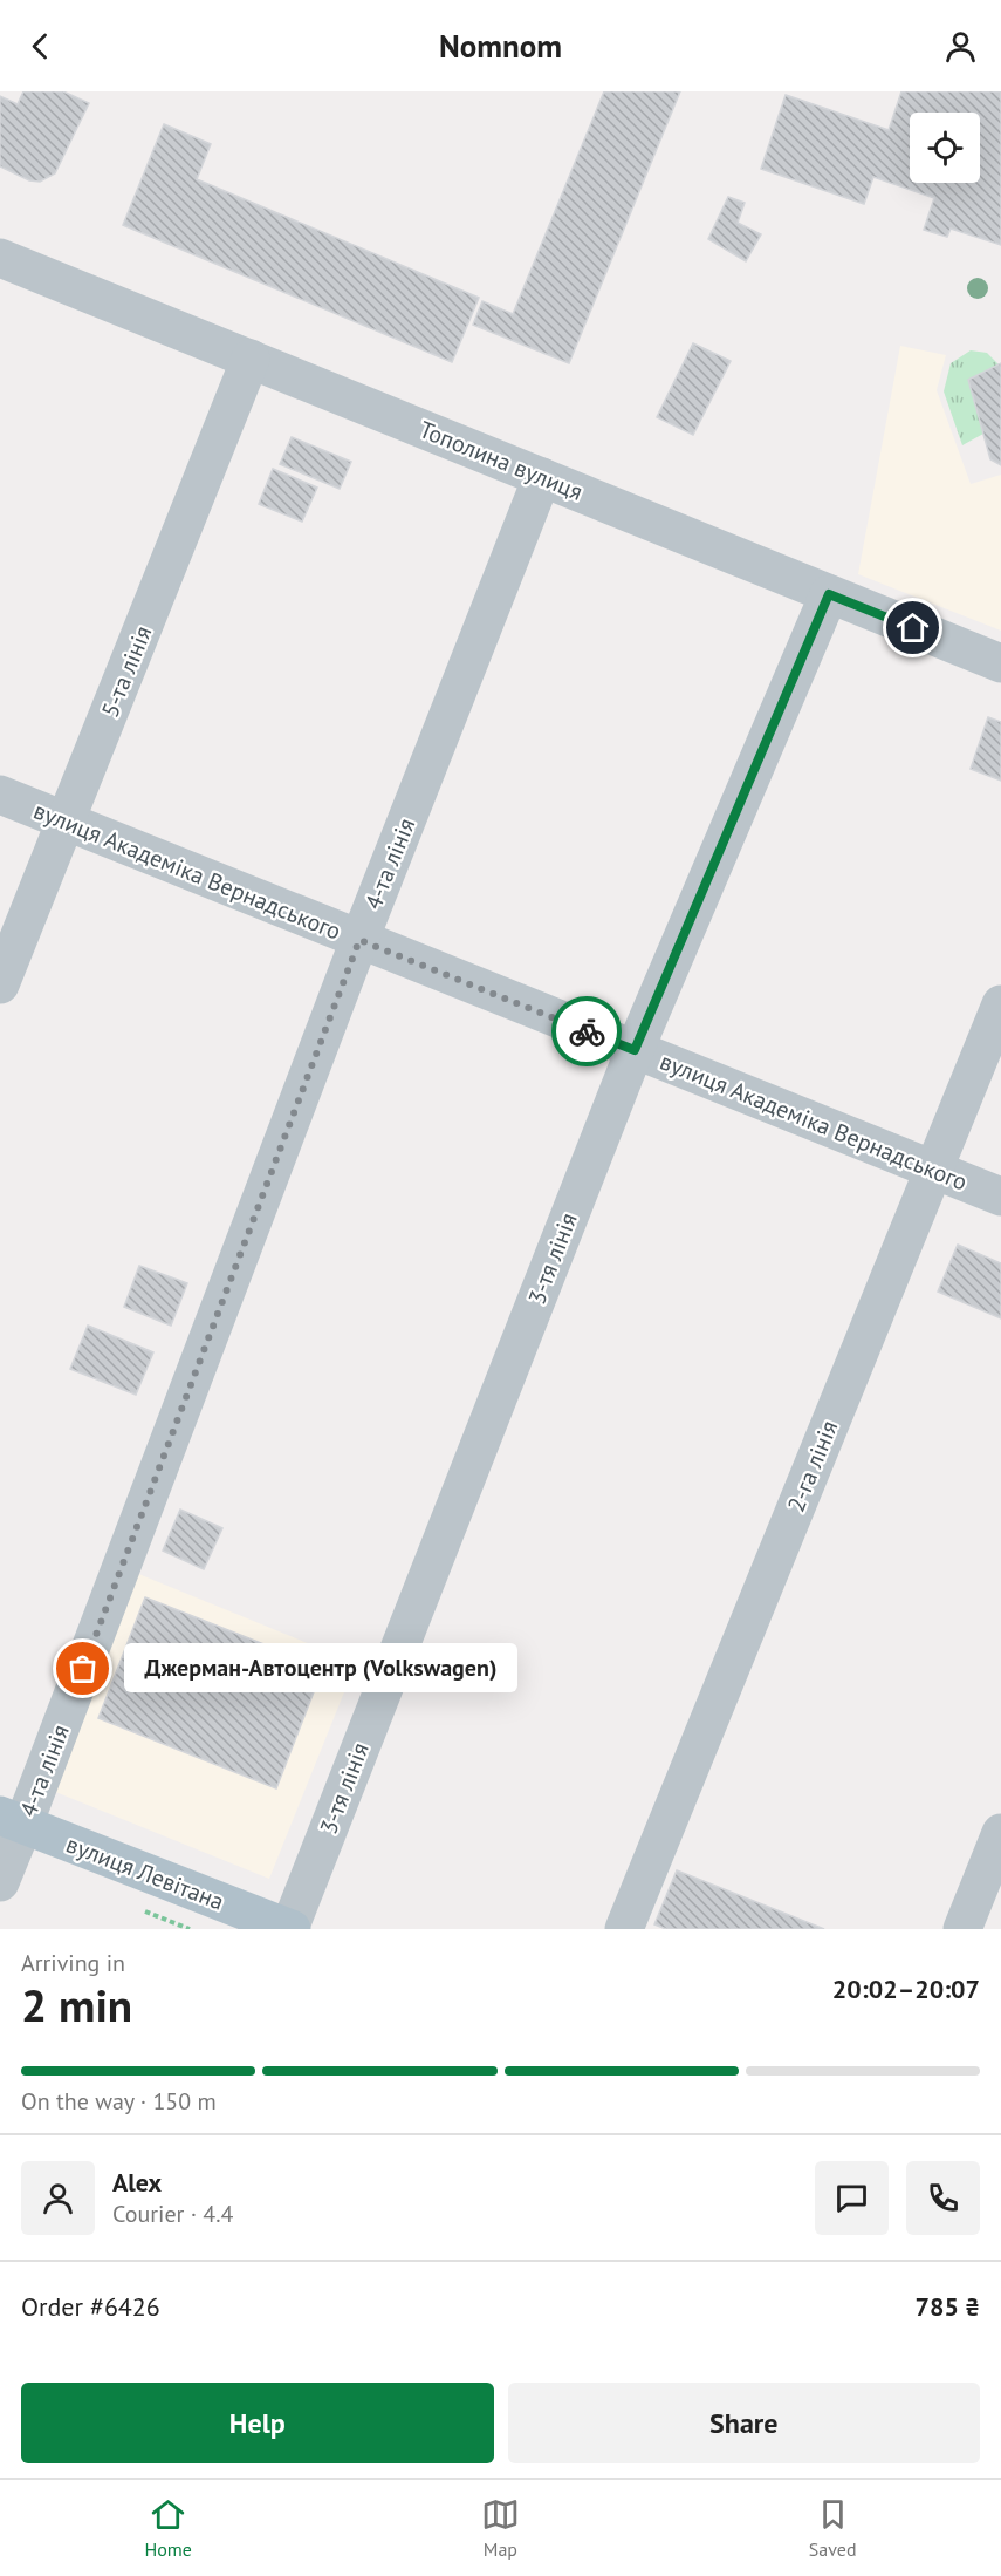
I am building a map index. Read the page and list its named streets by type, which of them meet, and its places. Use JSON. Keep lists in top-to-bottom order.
{
  "streets": {
    "main road": ["вулиця Левітана"],
    "street": [
      "Тополина вулиця",
      "5-та лінія",
      "4-та лінія",
      "вулиця Академіка Вернадського",
      "3-тя лінія",
      "2-га лінія"
    ]
  },
  "crossings": [
    ["Тополина вулиця", "5-та лінія"],
    ["Тополина вулиця", "4-та лінія"],
    ["Тополина вулиця", "3-тя лінія"],
    ["5-та лінія", "вулиця Академіка Вернадського"],
    ["4-та лінія", "вулиця Академіка Вернадського"],
    ["4-та лінія", "вулиця Левітана"],
    ["вулиця Академіка Вернадського", "3-тя лінія"],
    ["вулиця Академіка Вернадського", "2-га лінія"],
    ["3-тя лінія", "вулиця Левітана"]
  ],
  "places": ["Джерман-Автоцентр (Volkswagen)"],
  "page": {
    "header": "Nomnom",
    "bubble": "Джерман-Автоцентр (Volkswagen)",
    "heading": ["2 min", "Arriving in", "20:02–20:07"],
    "panel": [
      "Alex",
      "Courier · 4.4",
      "Order #6426",
      "785 ₴"
    ],
    "bar": "On the way · 150 m",
    "buttons": ["Help", "Share"],
    "tabs": ["Home", "Map", "Saved"]
  }
}
